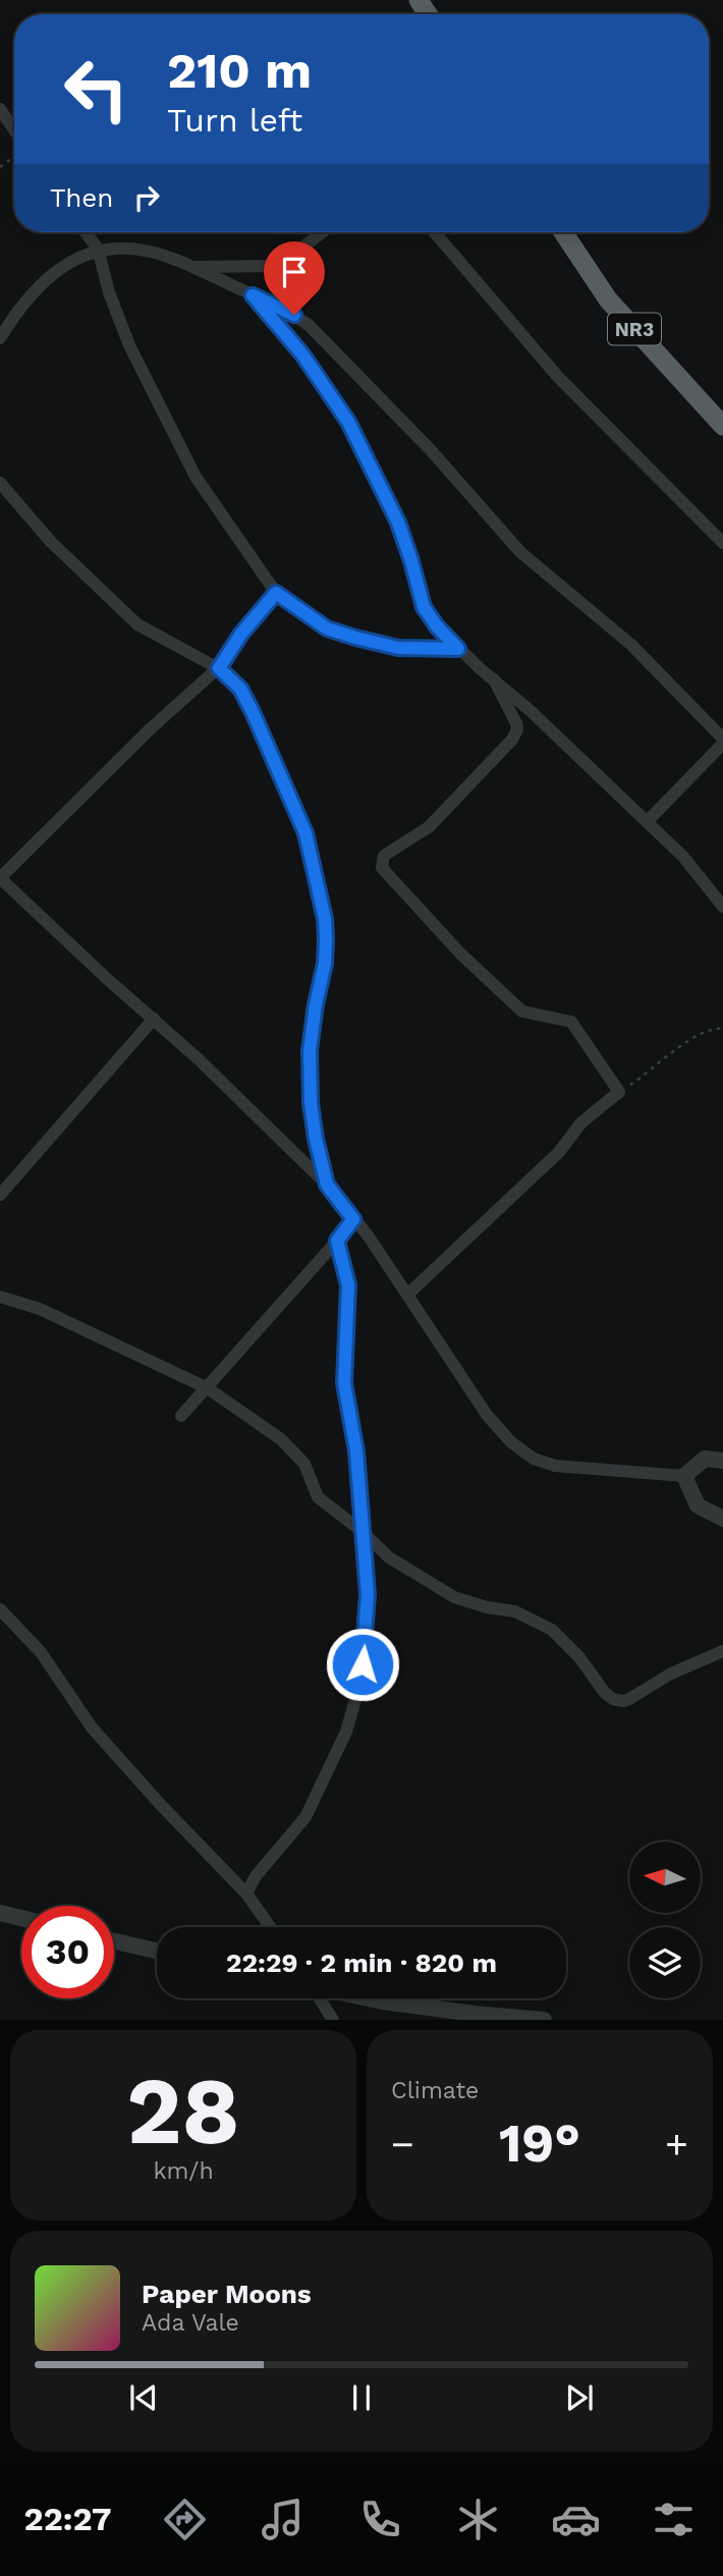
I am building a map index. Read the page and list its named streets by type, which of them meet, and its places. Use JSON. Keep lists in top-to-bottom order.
{
  "streets": {
    "highway": ["NR3"]
  },
  "north": "left",
  "page": {
    "turn": ["210 m", "Turn left"],
    "then": "Then",
    "limit": "30",
    "trip": "22:29 · 2 min · 820 m",
    "tile": [
      ["28", "km/h"],
      "Climate"
    ],
    "heat": ["−", "19°", "+"],
    "song": ["Paper Moons", "Ada Vale"],
    "tabs": "22:27"
  }
}
